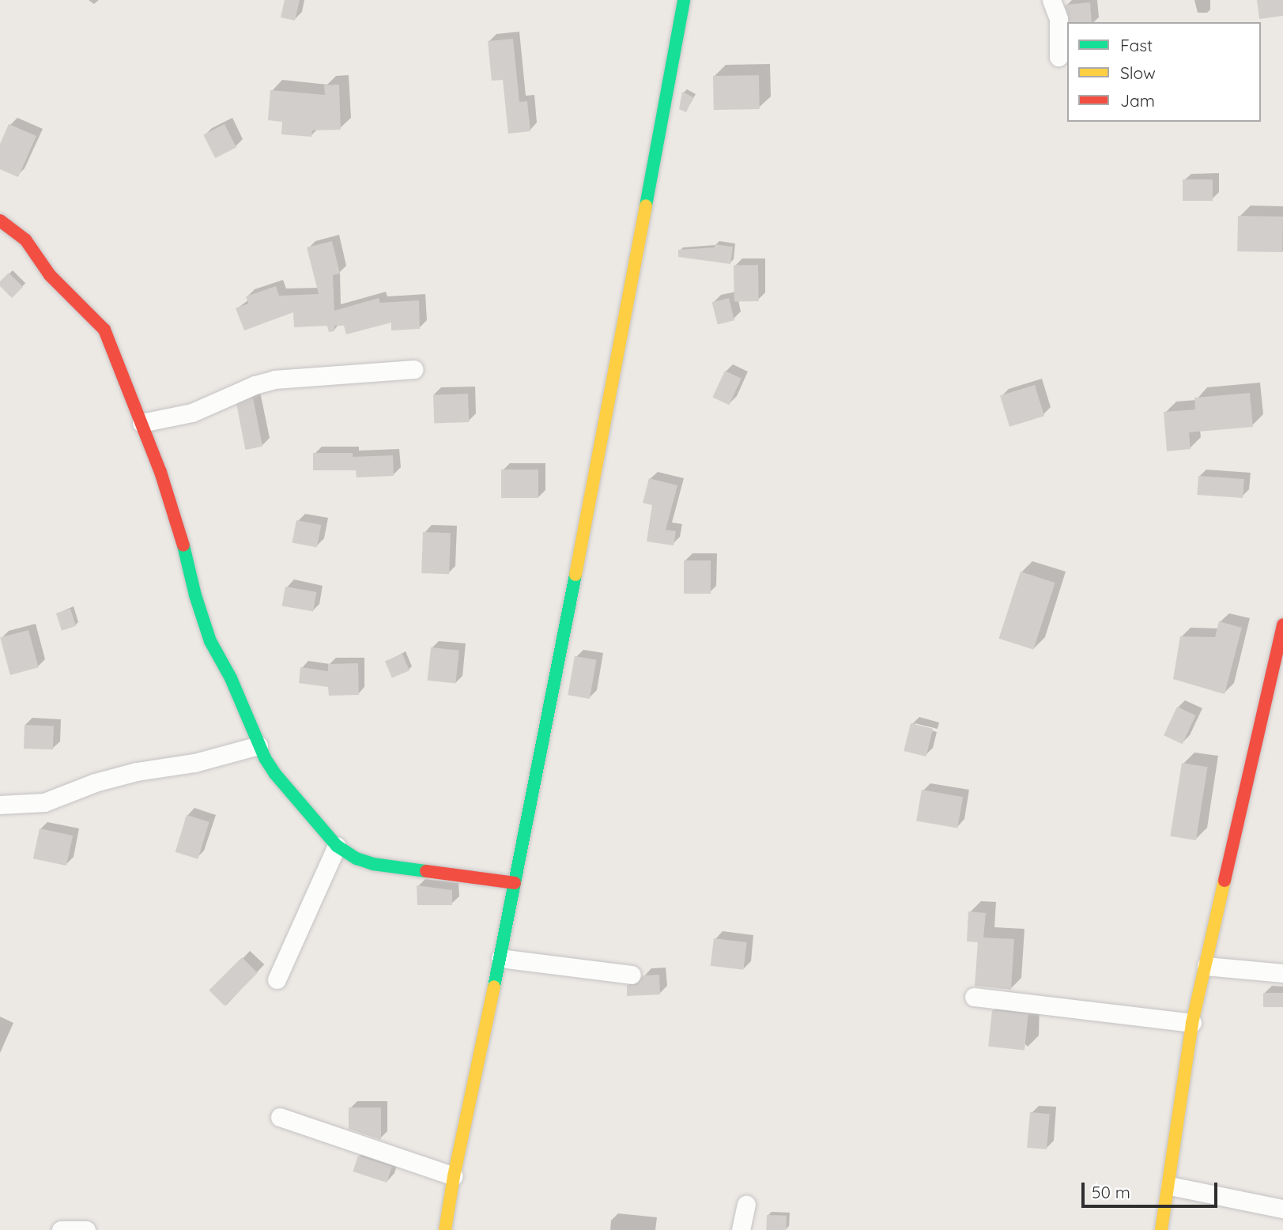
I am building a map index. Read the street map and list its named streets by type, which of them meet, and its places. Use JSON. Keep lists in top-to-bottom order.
{
  "legend": ["Fast", "Slow", "Jam"],
  "scale_bar": "50 m"
}
